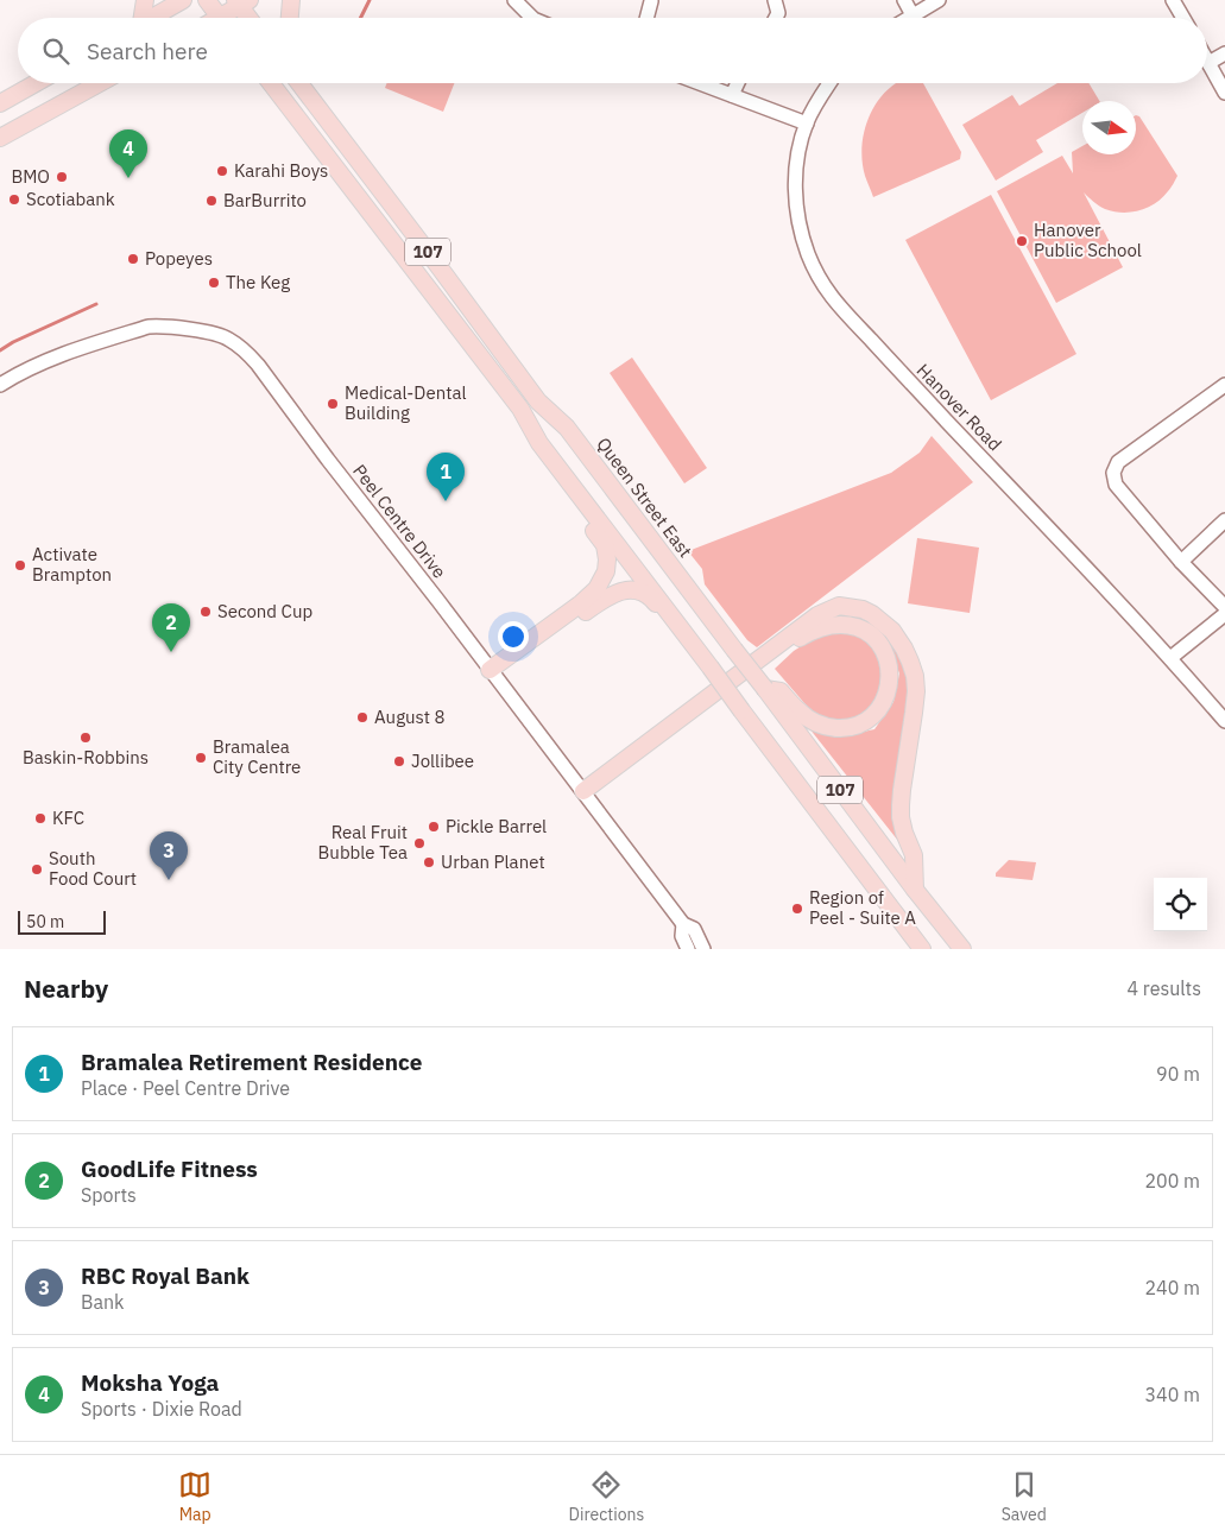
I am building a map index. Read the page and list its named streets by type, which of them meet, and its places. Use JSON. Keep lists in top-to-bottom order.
{
  "streets": {
    "main road": ["107", "Queen Street East"],
    "street": ["Hanover Road", "Peel Centre Drive"]
  },
  "places": [
    "Karahi Boys",
    "BMO",
    "Scotiabank",
    "BarBurrito",
    "Hanover Public School",
    "Popeyes",
    "The Keg",
    "Medical-Dental Building",
    "Activate Brampton",
    "Second Cup",
    "August 8",
    "Baskin-Robbins",
    "Bramalea City Centre",
    "Jollibee",
    "KFC",
    "Pickle Barrel",
    "Real Fruit Bubble Tea",
    "Urban Planet",
    "South Food Court",
    "Region of Peel - Suite A"
  ],
  "scale_bar": "50 m",
  "north": "right",
  "page": {
    "search": "Search here",
    "pins": [
      "4",
      "1",
      "2",
      "3"
    ],
    "scale": "50 m",
    "heading": ["Nearby", "4 results"],
    "list": [
      {
        "mark": "1",
        "name": "Bramalea Retirement Residence",
        "note": "Place · Peel Centre Drive",
        "value": "90 m"
      },
      {
        "mark": "2",
        "name": "GoodLife Fitness",
        "note": "Sports",
        "value": "200 m"
      },
      {
        "mark": "3",
        "name": "RBC Royal Bank",
        "note": "Bank",
        "value": "240 m"
      },
      {
        "mark": "4",
        "name": "Moksha Yoga",
        "note": "Sports · Dixie Road",
        "value": "340 m"
      }
    ],
    "nav": ["Map", "Directions", "Saved"]
  }
}
